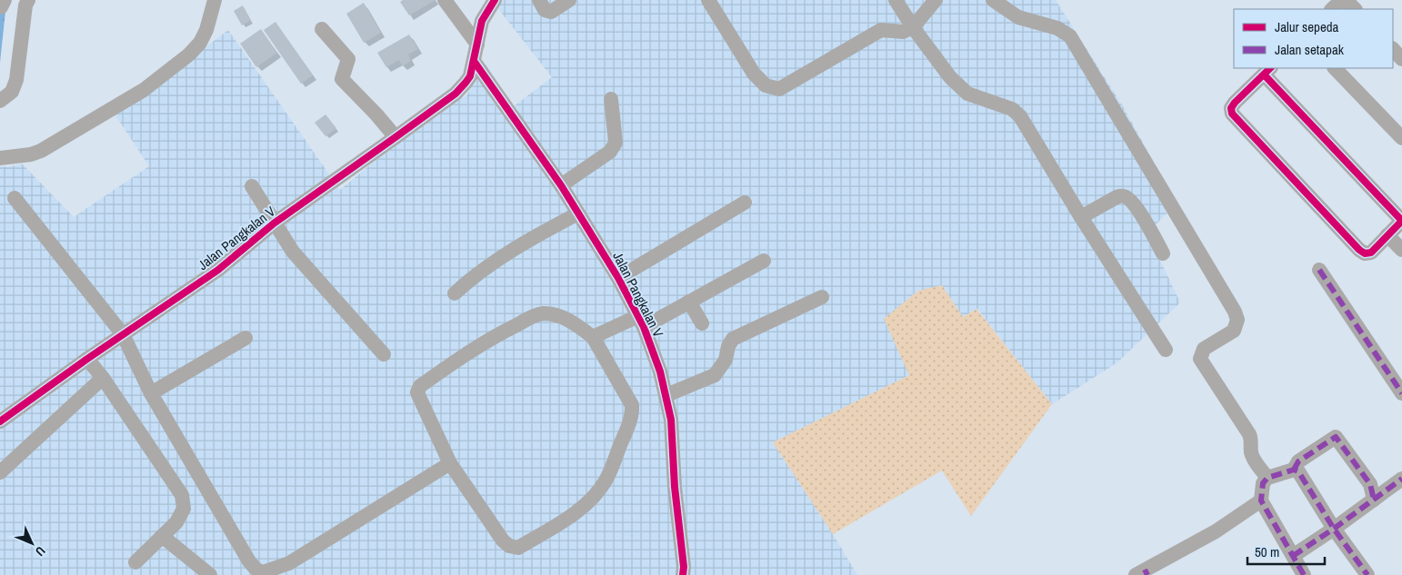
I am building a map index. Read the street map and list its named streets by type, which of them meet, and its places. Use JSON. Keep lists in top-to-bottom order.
{
  "streets": {
    "street": ["Jalan Pangkalan V"]
  },
  "legend": ["Jalur sepeda", "Jalan setapak"],
  "scale_bar": "50 m",
  "north": "bottom right"
}
